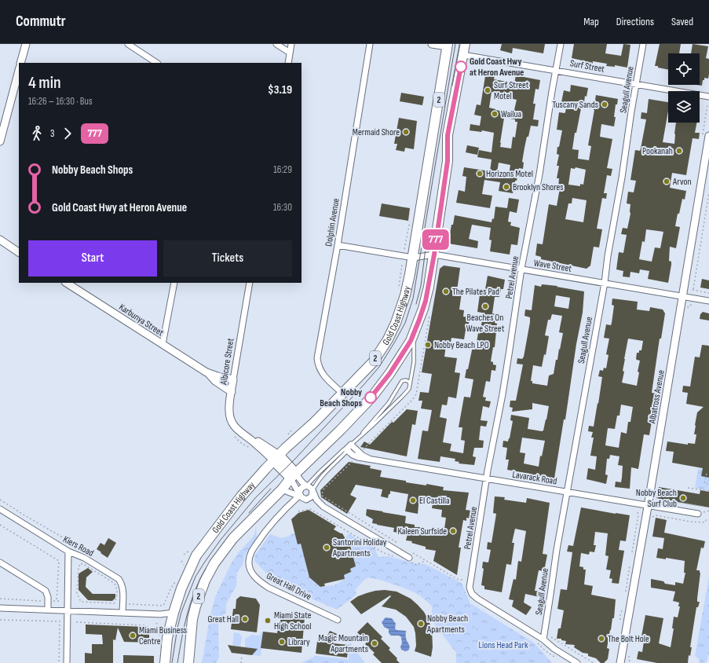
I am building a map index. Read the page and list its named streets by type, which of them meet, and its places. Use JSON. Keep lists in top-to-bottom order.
{
  "streets": {
    "highway": ["2", "Gold Coast Highway"],
    "street": [
      "Surf Street",
      "Seagull Avenue",
      "Dolphin Avenue",
      "Wave Street",
      "Petrel Avenue",
      "Karbunya Street",
      "Albicore Street",
      "Albatross Avenue",
      "Lavarack Road",
      "Kiers Road",
      "Great Hall Drive"
    ]
  },
  "crossings": [
    ["Surf Street", "Seagull Avenue"],
    ["Surf Street", "Petrel Avenue"],
    ["Surf Street", "Gold Coast Highway"],
    ["Seagull Avenue", "Wave Street"],
    ["Seagull Avenue", "Petrel Avenue"],
    ["Seagull Avenue", "Lavarack Road"],
    ["Dolphin Avenue", "Wave Street"],
    ["Dolphin Avenue", "Gold Coast Highway"],
    ["Wave Street", "Petrel Avenue"],
    ["Wave Street", "Gold Coast Highway"],
    ["Wave Street", "Albatross Avenue"],
    ["Petrel Avenue", "Lavarack Road"],
    ["Gold Coast Highway", "Albicore Street"],
    ["Gold Coast Highway", "Lavarack Road"],
    ["Gold Coast Highway", "Great Hall Drive"],
    ["Karbunya Street", "Albicore Street"],
    ["Albatross Avenue", "Lavarack Road"]
  ],
  "parks": ["Lions Head Park"],
  "places": [
    "Gold Coast Hwy at Heron Avenue",
    "Surf Street Motel",
    "Tuscany Sands",
    "Wailua",
    "Mermaid Shore",
    "Pookanah",
    "Horizons Motel",
    "Arvon",
    "Brooklyn Shores",
    "The Pilates Pad",
    "Beaches On Wave Street",
    "Nobby Beach LPO",
    "Nobby Beach Shops",
    "Nobby Beach Surf Club",
    "El Castilla",
    "Kaleen Surfside",
    "Santorini Holiday Apartments",
    "Great Hall",
    "Miami State High School",
    "Nobby Beach Apartments",
    "Miami Business Centre",
    "The Bolt Hole",
    "Library",
    "Magic Mountain Apartments"
  ],
  "lines": ["bus line 777"],
  "page": {
    "header": "Commutr",
    "nav": ["Map", "Directions", "Saved"],
    "on_map": "777",
    "heading": ["4 min", "16:26 – 16:30 · Bus", "$3.19"],
    "legs": ["3", "777"],
    "list": [
      {
        "name": "Nobby Beach Shops",
        "value": "16:29"
      },
      {
        "name": "Gold Coast Hwy at Heron Avenue",
        "value": "16:30"
      }
    ],
    "buttons": ["Start", "Tickets"]
  }
}
